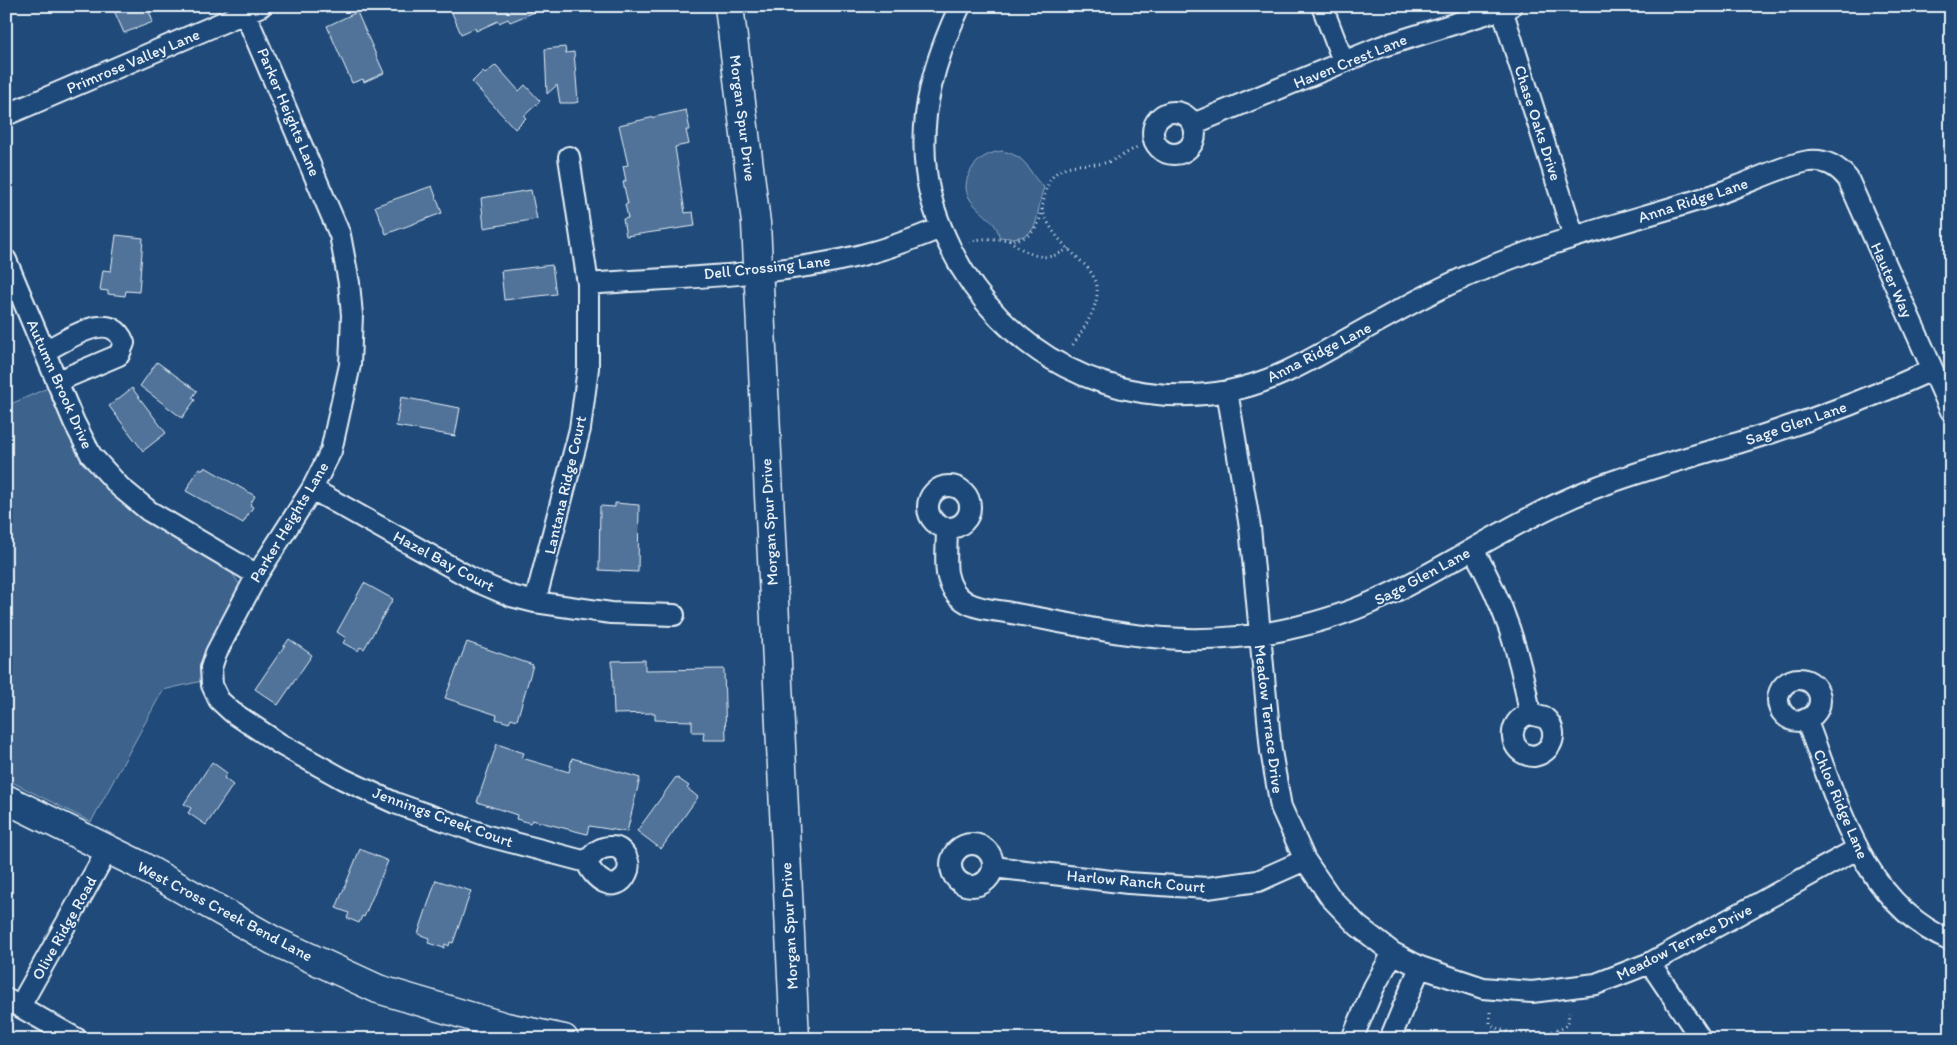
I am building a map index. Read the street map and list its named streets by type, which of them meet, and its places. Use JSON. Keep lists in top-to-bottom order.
{
  "streets": {
    "street": [
      "Primrose Valley Lane",
      "Haven Crest Lane",
      "Parker Heights Lane",
      "Morgan Spur Drive",
      "Chase Oaks Drive",
      "Anna Ridge Lane",
      "Dell Crossing Lane",
      "Hauter Way",
      "Autumn Brook Drive",
      "Sage Glen Lane",
      "Lantana Ridge Court",
      "Hazel Bay Court",
      "Meadow Terrace Drive",
      "Chloe Ridge Lane",
      "Jennings Creek Court",
      "Harlow Ranch Court",
      "West Cross Creek Bend Lane",
      "Olive Ridge Road"
    ]
  },
  "crossings": [
    ["Primrose Valley Lane", "Parker Heights Lane"],
    ["Haven Crest Lane", "Chase Oaks Drive"],
    ["Parker Heights Lane", "Autumn Brook Drive"],
    ["Parker Heights Lane", "Hazel Bay Court"],
    ["Parker Heights Lane", "Jennings Creek Court"],
    ["Morgan Spur Drive", "Dell Crossing Lane"],
    ["Chase Oaks Drive", "Anna Ridge Lane"],
    ["Anna Ridge Lane", "Dell Crossing Lane"],
    ["Anna Ridge Lane", "Hauter Way"],
    ["Anna Ridge Lane", "Meadow Terrace Drive"],
    ["Dell Crossing Lane", "Lantana Ridge Court"],
    ["Hauter Way", "Sage Glen Lane"],
    ["Sage Glen Lane", "Meadow Terrace Drive"],
    ["Lantana Ridge Court", "Hazel Bay Court"],
    ["Meadow Terrace Drive", "Chloe Ridge Lane"],
    ["Meadow Terrace Drive", "Harlow Ranch Court"],
    ["West Cross Creek Bend Lane", "Olive Ridge Road"]
  ]
}
